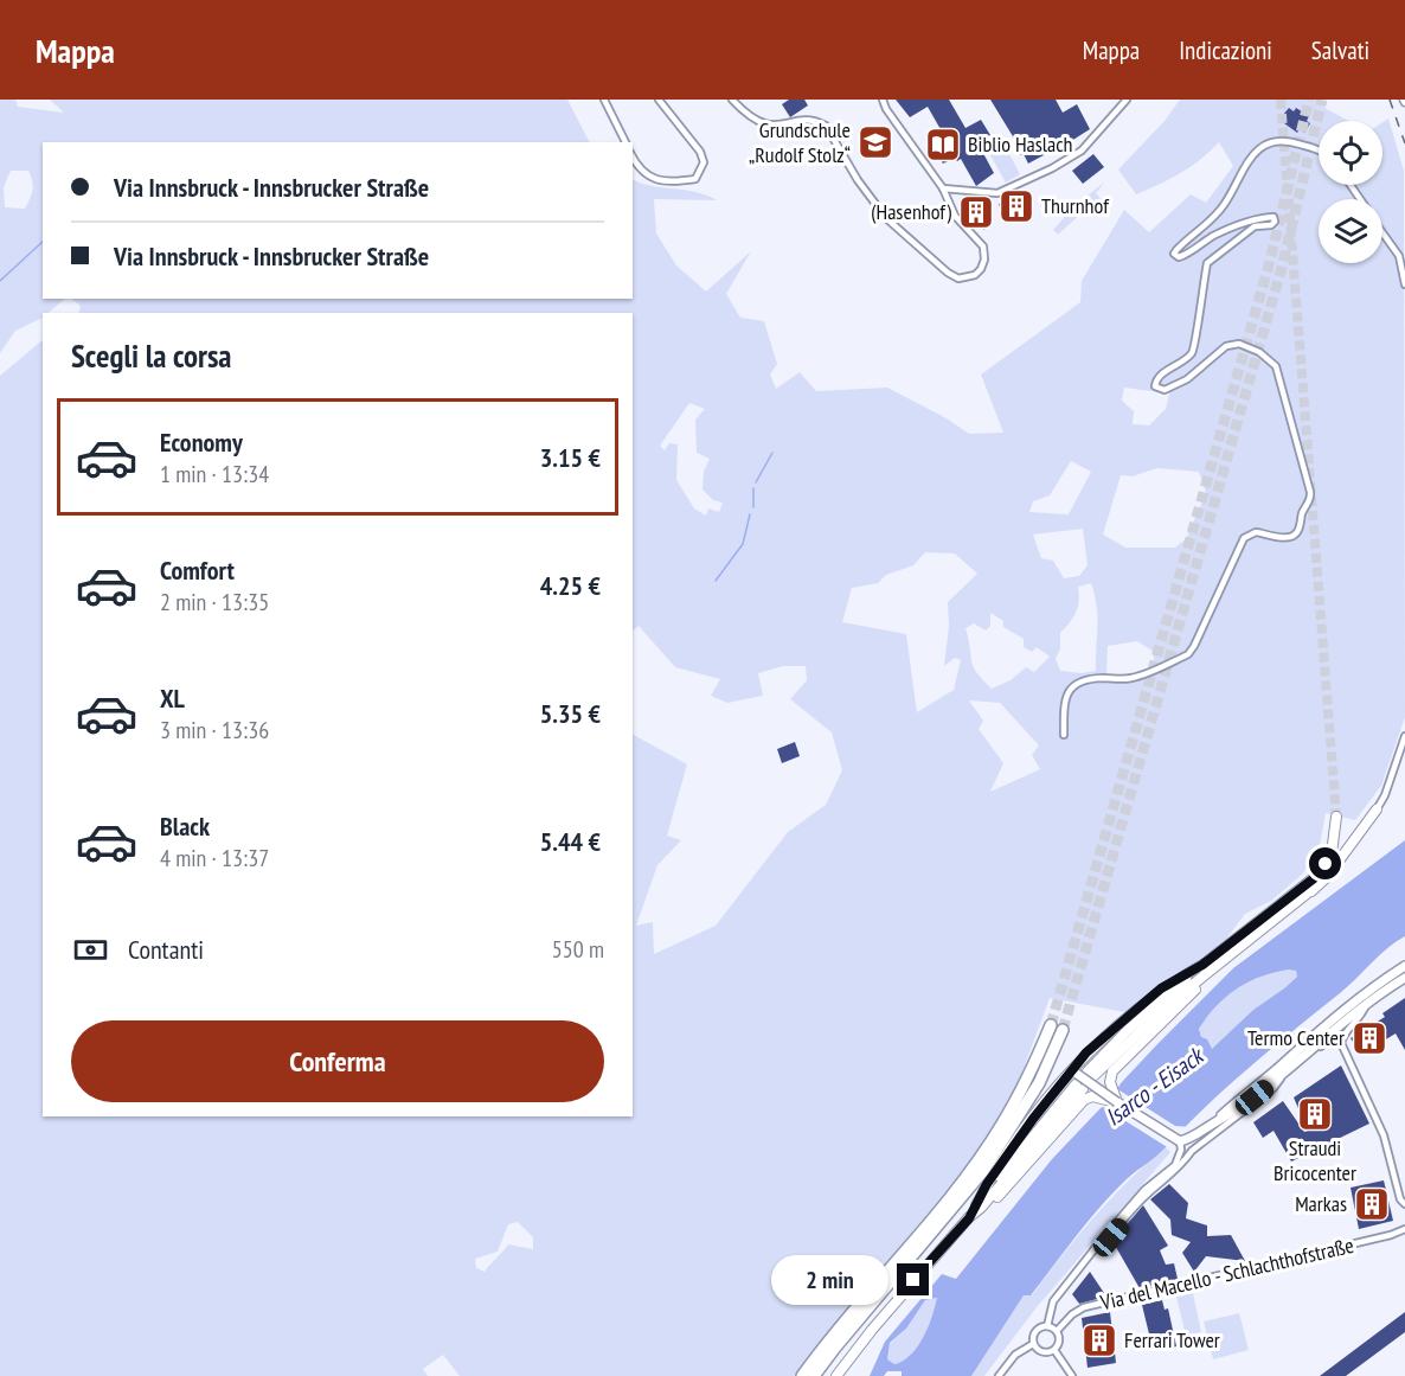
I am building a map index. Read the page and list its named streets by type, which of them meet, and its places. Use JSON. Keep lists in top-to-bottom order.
{
  "streets": {
    "street": ["Via del Macello - Schlachthofstraße"]
  },
  "water": ["Isarco - Eisack"],
  "places": {
    "school or university": ["Grundschule „Rudolf Stolz“"],
    "library": ["Biblio Haslach"],
    "building": [
      "Thurnhof",
      "(Hasenhof)",
      "Termo Center",
      "Straudi Bricocenter",
      "Markas",
      "Ferrari Tower"
    ]
  },
  "page": {
    "header": "Mappa",
    "nav": ["Mappa", "Indicazioni", "Salvati"],
    "banner": ["Via Innsbruck - Innsbrucker Straße", "Via Innsbruck - Innsbrucker Straße"],
    "heading": "Scegli la corsa",
    "list": [
      {
        "name": "Economy",
        "note": "1 min · 13:34",
        "value": "3.15 €"
      },
      {
        "name": "Comfort",
        "note": "2 min · 13:35",
        "value": "4.25 €"
      },
      {
        "name": "XL",
        "note": "3 min · 13:36",
        "value": "5.35 €"
      },
      {
        "name": "Black",
        "note": "4 min · 13:37",
        "value": "5.44 €"
      }
    ],
    "pay": ["Contanti", "550 m"],
    "buttons": "Conferma",
    "bubble": "2 min"
  }
}
